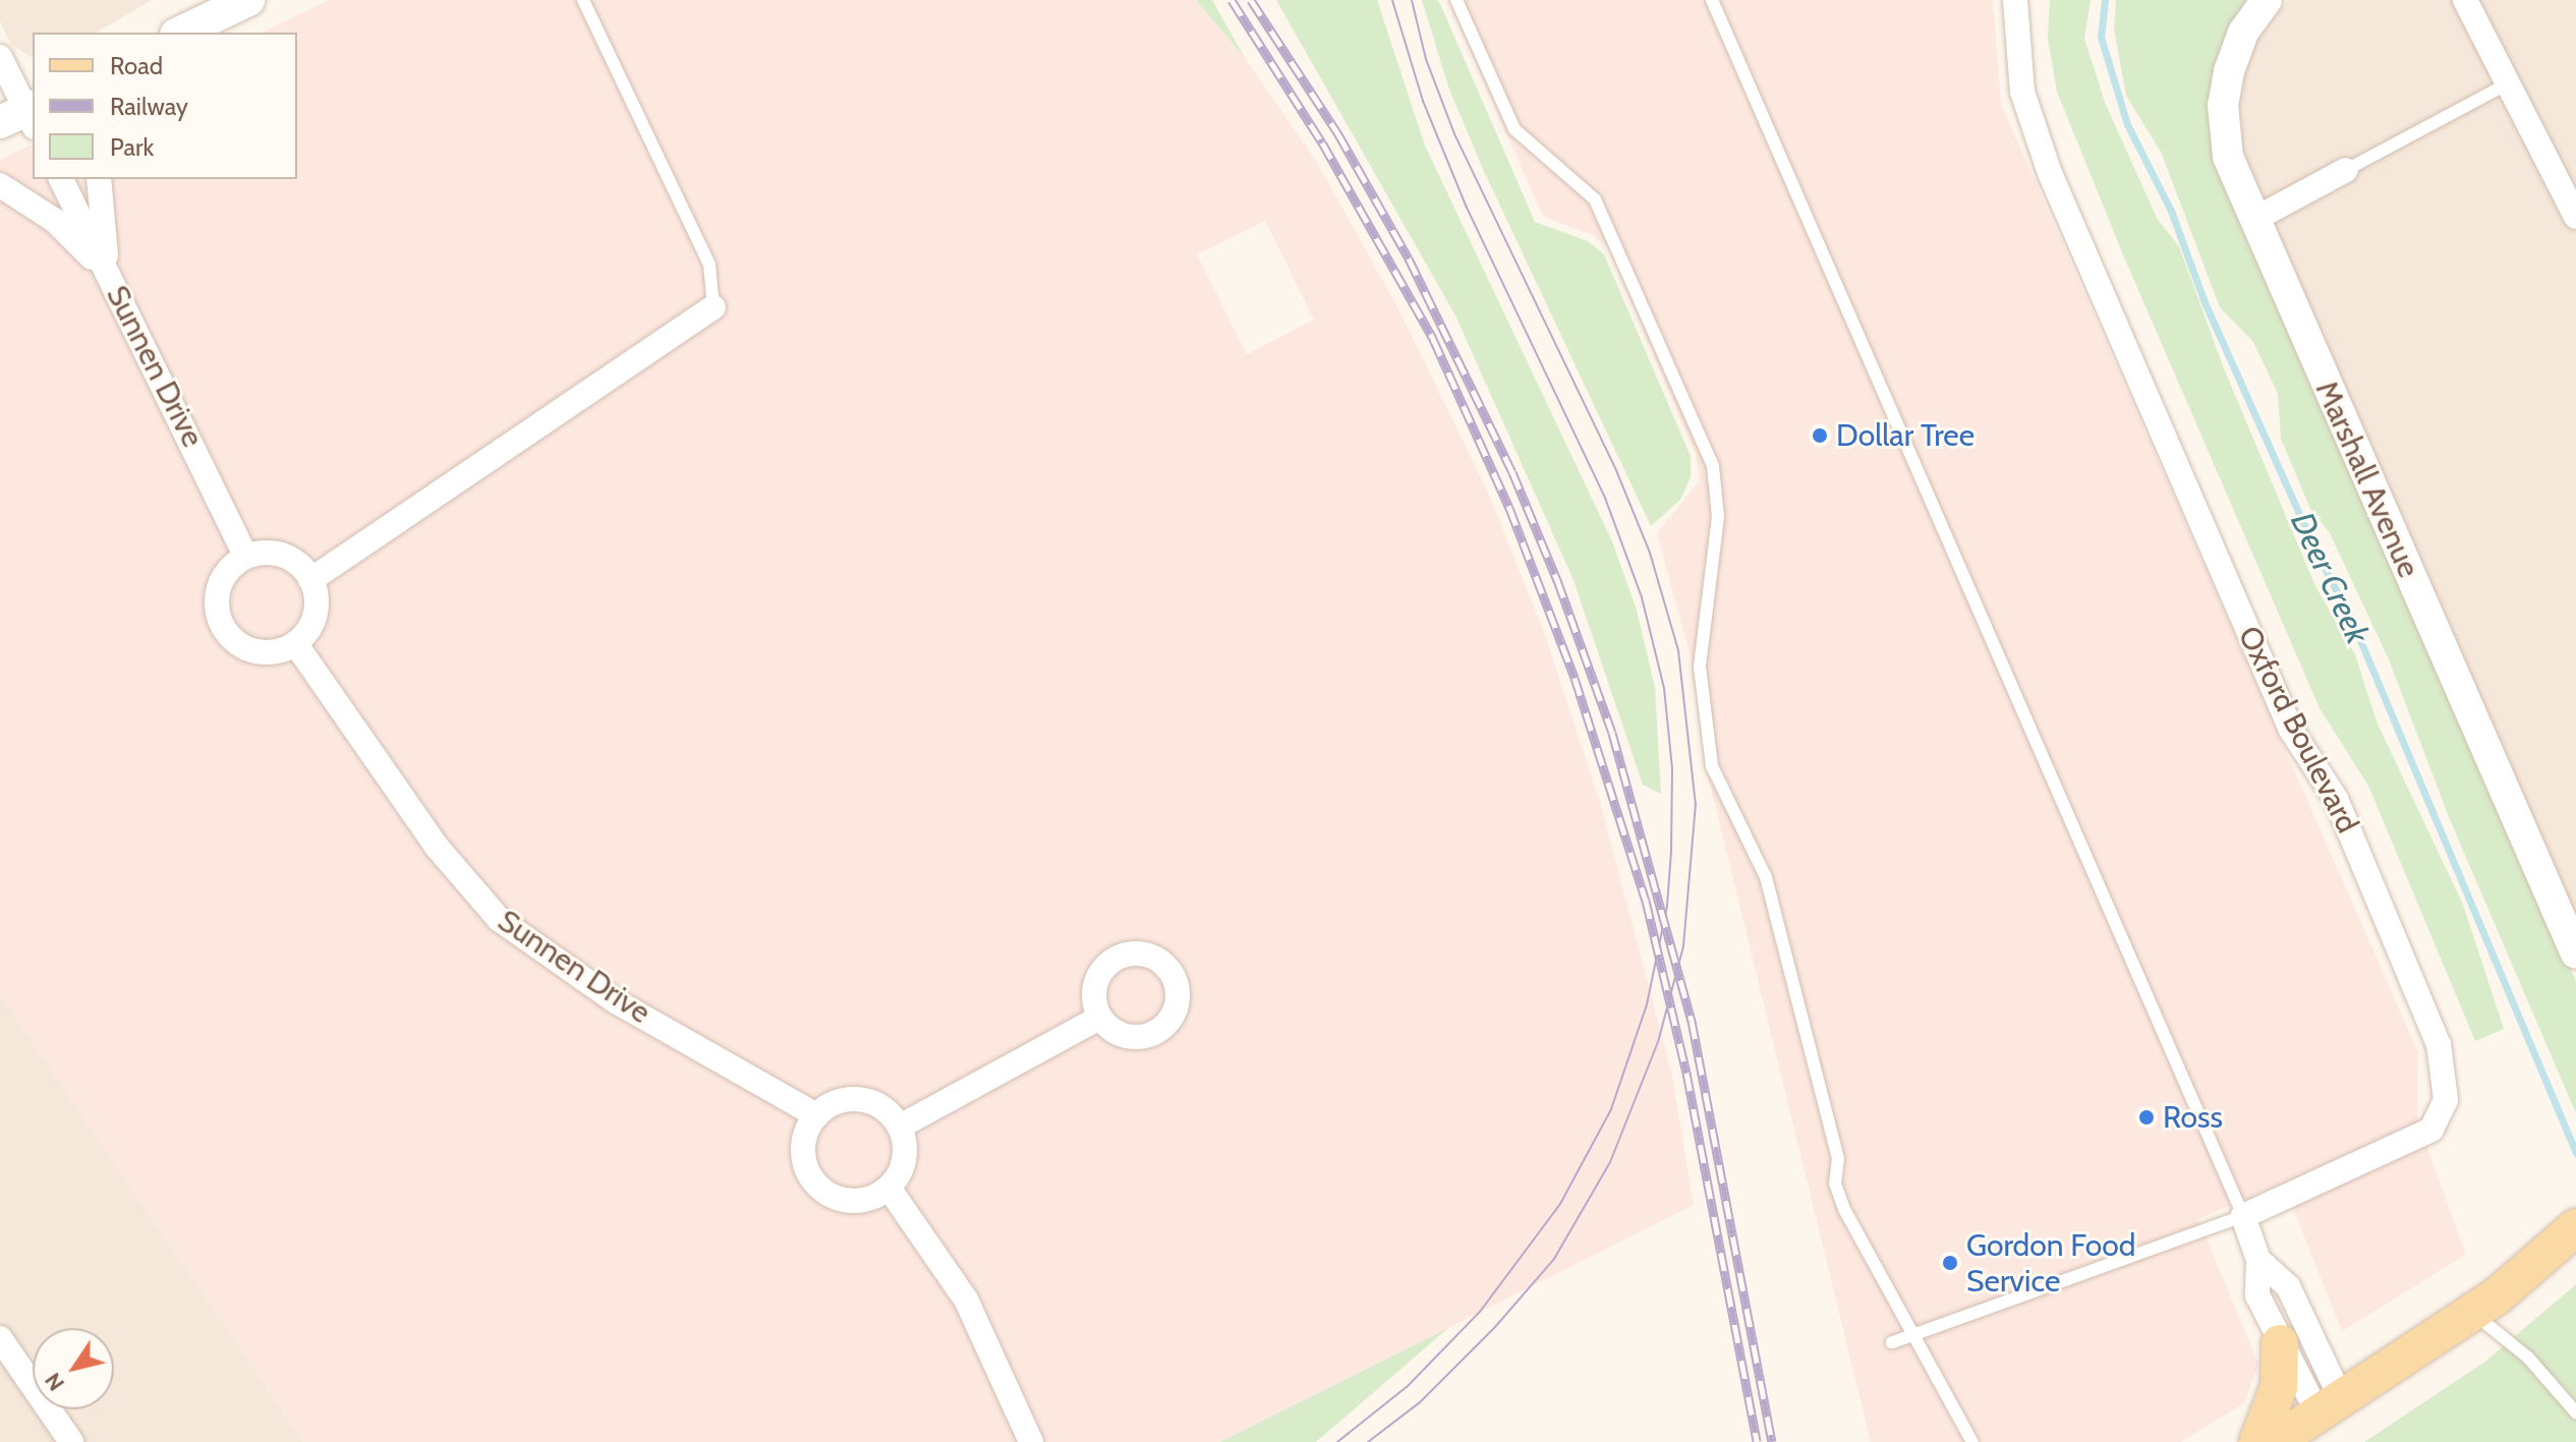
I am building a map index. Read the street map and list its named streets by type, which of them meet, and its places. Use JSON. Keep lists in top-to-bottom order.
{
  "streets": {
    "street": ["Sunnen Drive", "Marshall Avenue", "Oxford Boulevard"]
  },
  "water": ["Deer Creek"],
  "places": ["Dollar Tree", "Ross", "Gordon Food Service"],
  "legend": ["Road", "Railway", "Park"],
  "north": "bottom left"
}
